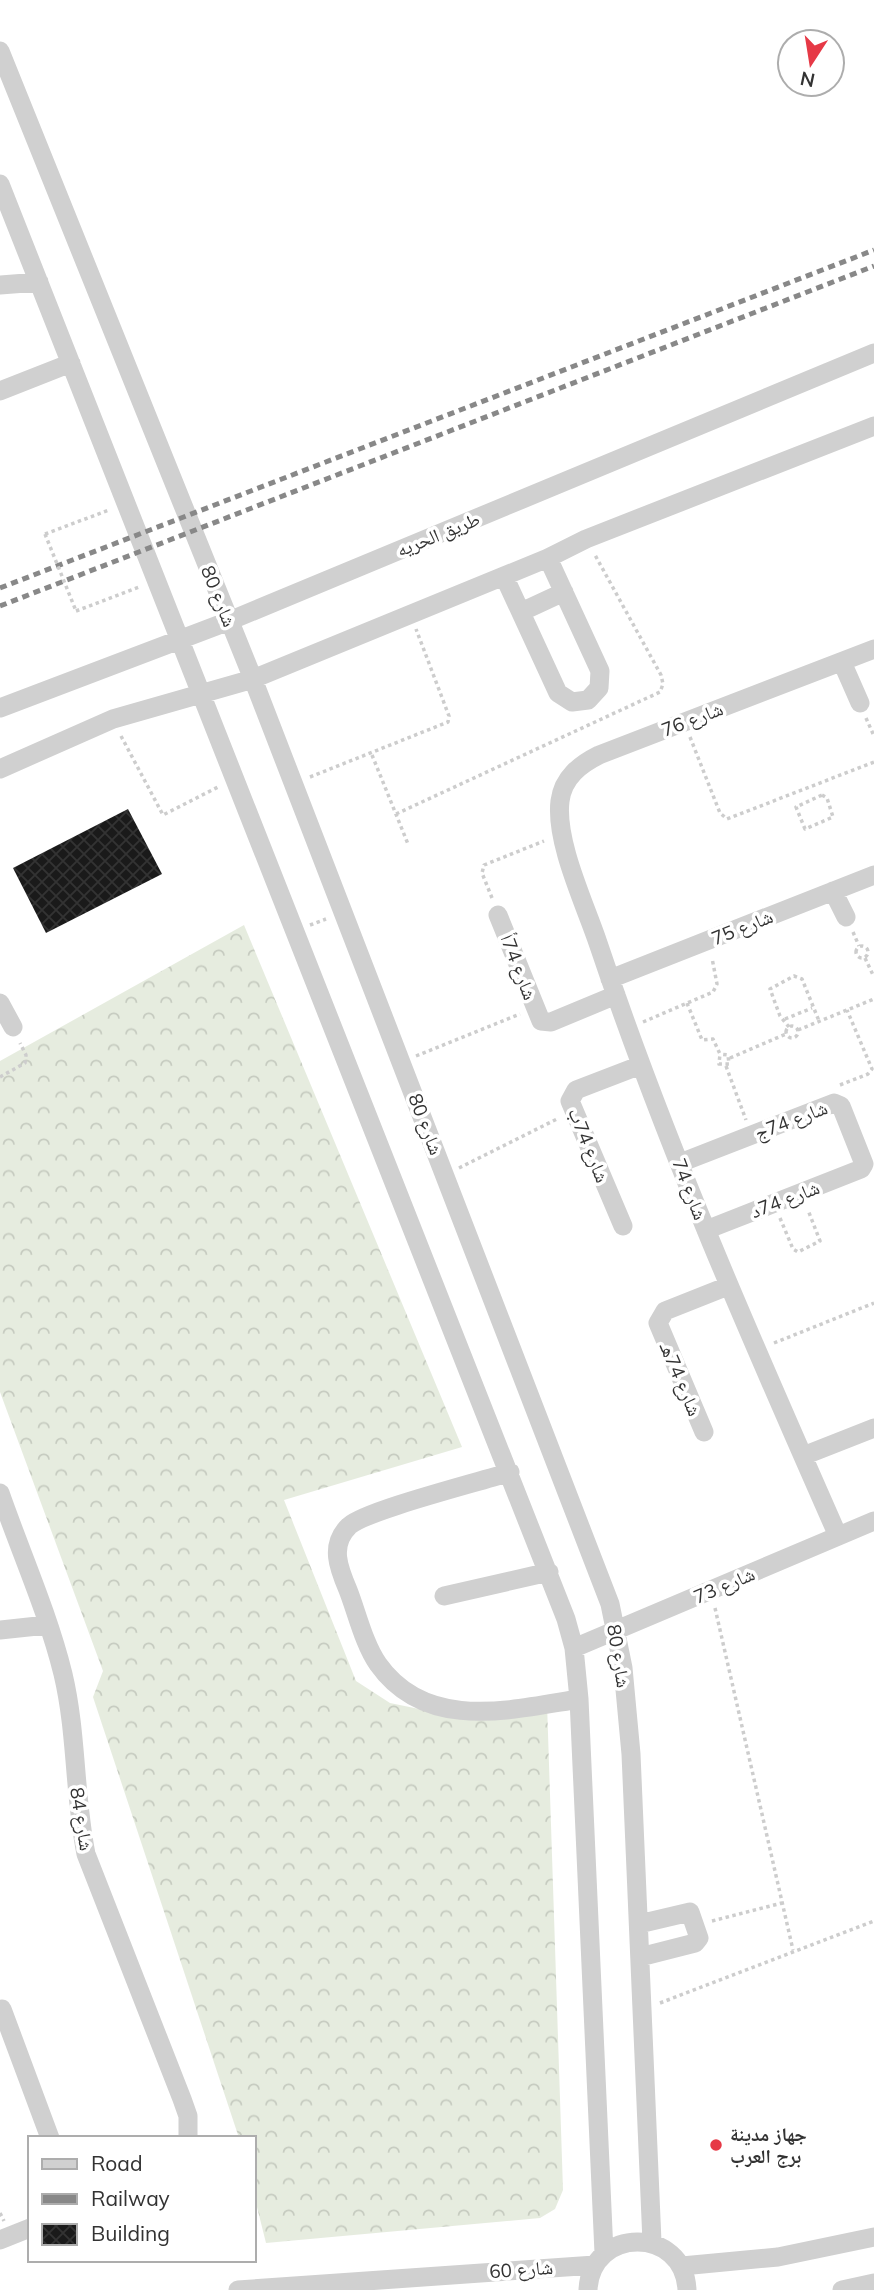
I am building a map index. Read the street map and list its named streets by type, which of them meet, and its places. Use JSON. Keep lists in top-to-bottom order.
{
  "streets": {
    "street": [
      "طريق الحريه",
      "شارع 80",
      "شارع 76",
      "شارع 75",
      "شارع 74أ",
      "شارع 74ج",
      "شارع 74ب",
      "شارع 74",
      "شارع 74د",
      "شارع 74هـ",
      "شارع 73",
      "شارع 84",
      "شارع 60"
    ]
  },
  "crossings": [
    ["طريق الحريه", "شارع 80"],
    ["شارع 80", "شارع 73"],
    ["شارع 80", "شارع 60"],
    ["شارع 76", "شارع 74"],
    ["شارع 75", "شارع 74أ"],
    ["شارع 75", "شارع 74"],
    ["شارع 74أ", "شارع 74"],
    ["شارع 74ج", "شارع 74"],
    ["شارع 74ج", "شارع 74د"],
    ["شارع 74ب", "شارع 74"],
    ["شارع 74", "شارع 74د"],
    ["شارع 74", "شارع 74هـ"],
    ["شارع 74", "شارع 73"]
  ],
  "places": ["جهاز مدينة برج العرب"],
  "legend": ["Road", "Railway", "Building"],
  "north": "bottom"
}
